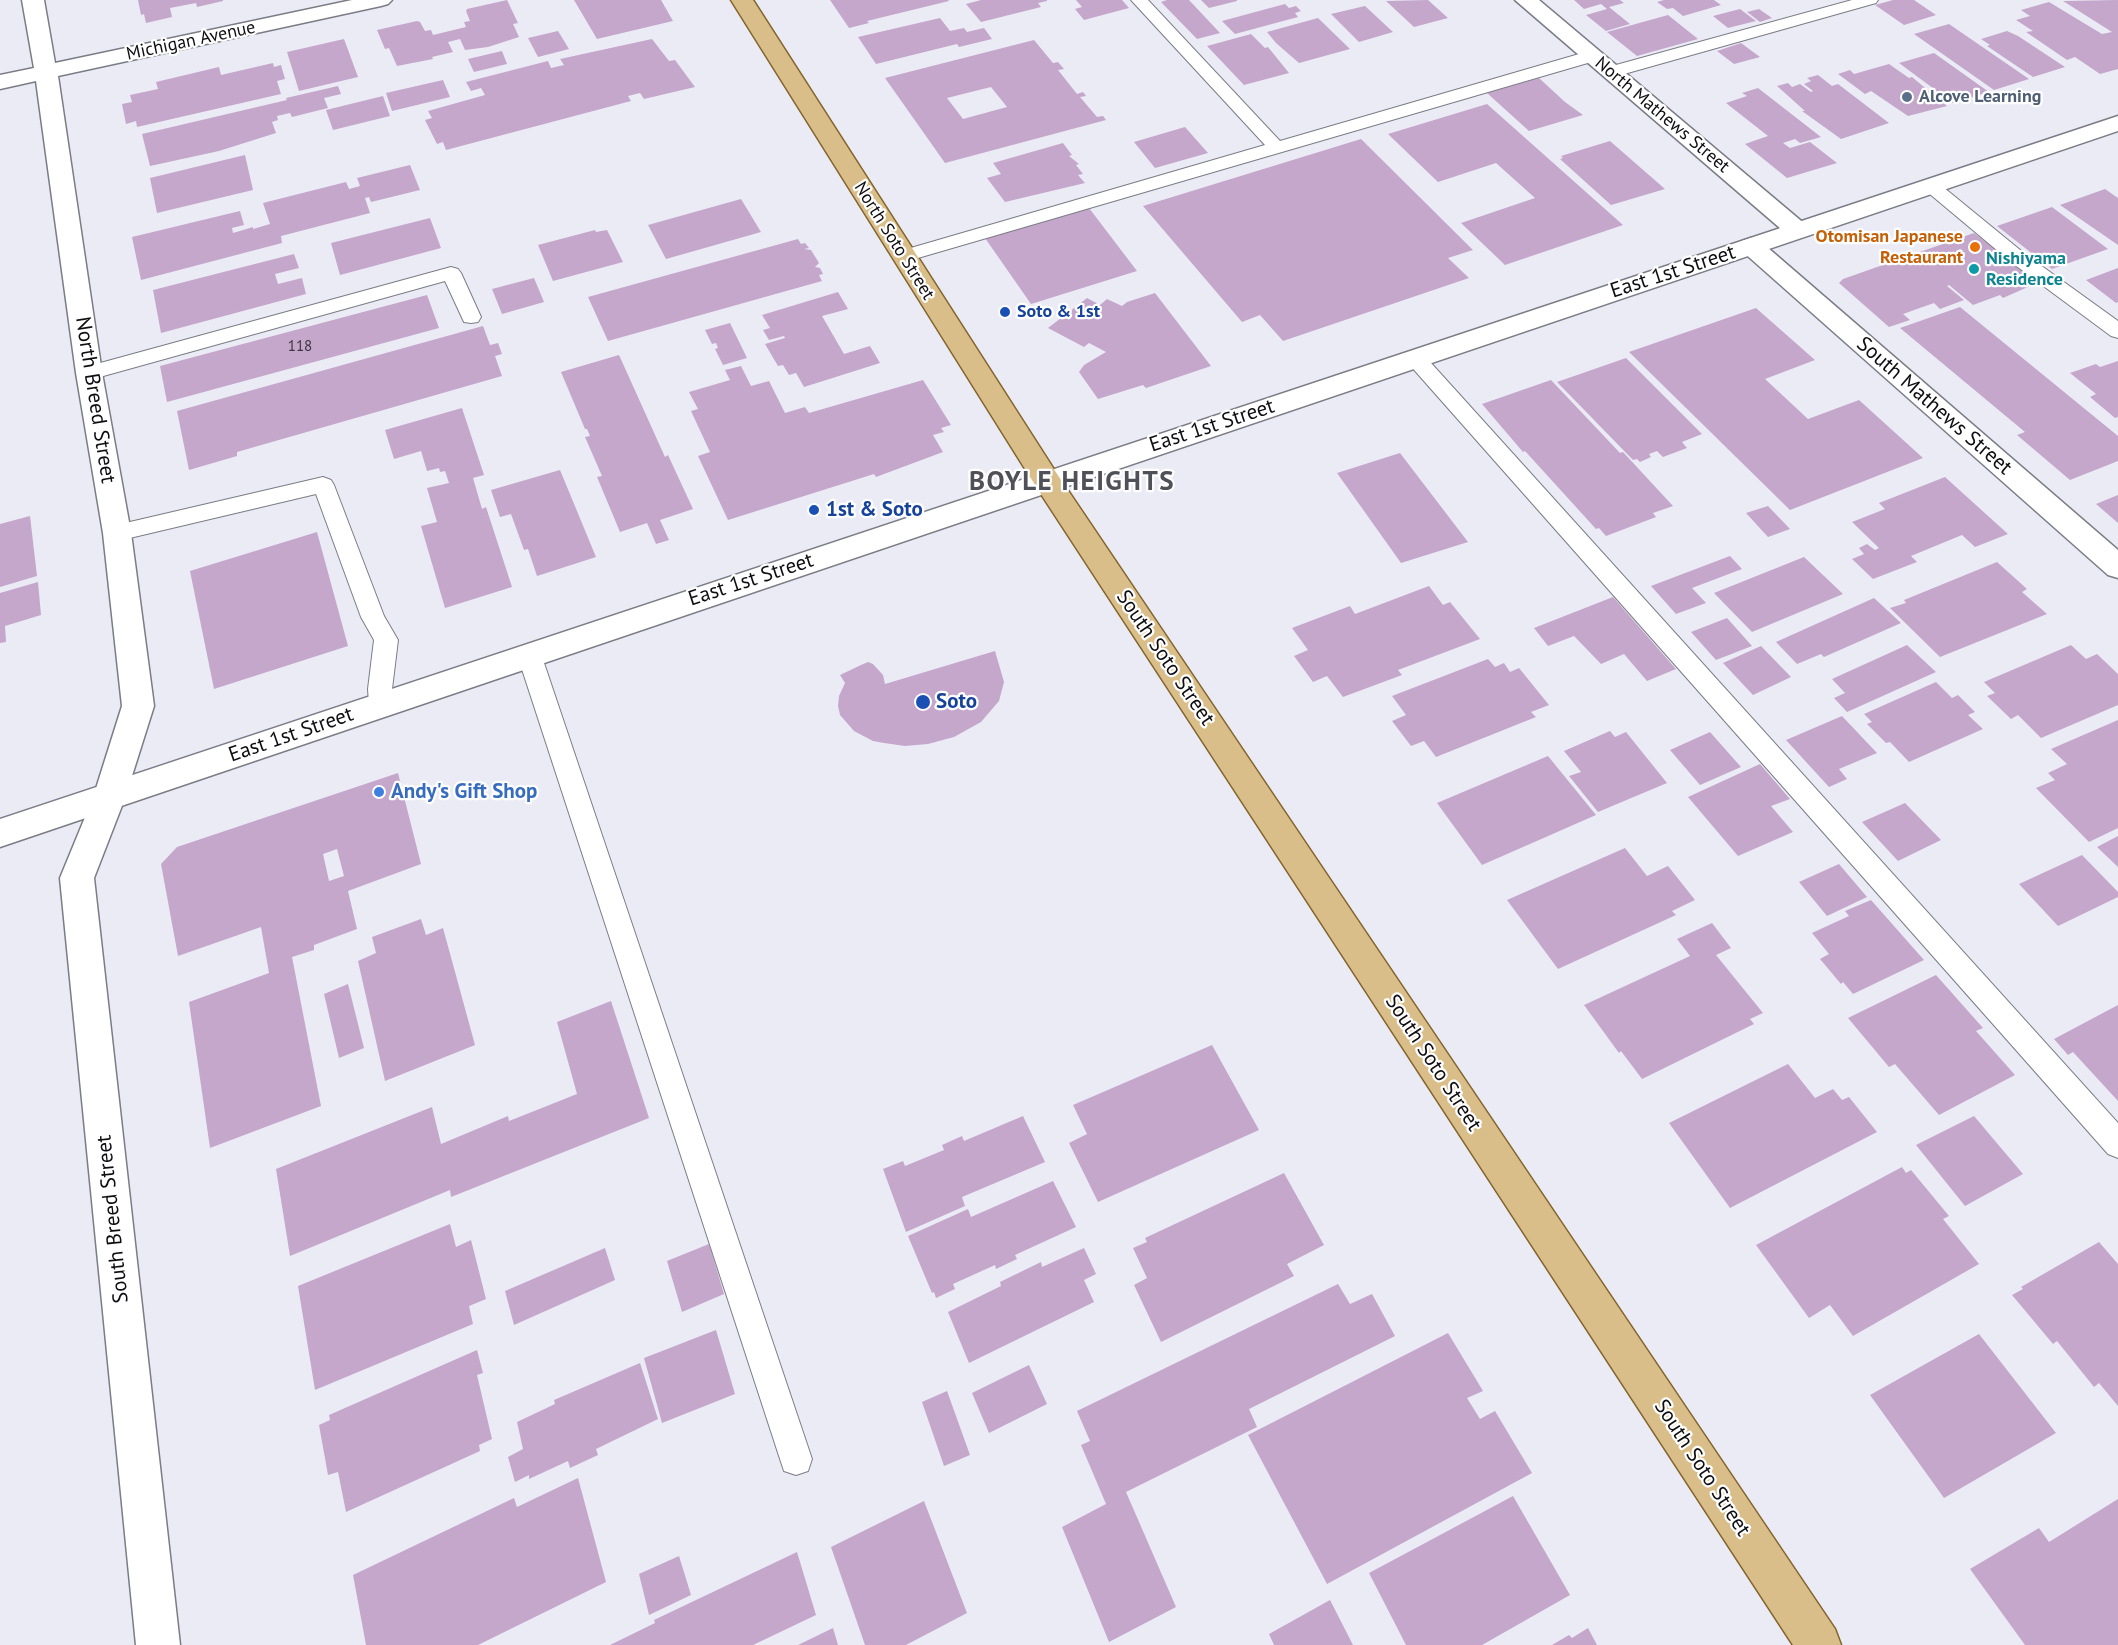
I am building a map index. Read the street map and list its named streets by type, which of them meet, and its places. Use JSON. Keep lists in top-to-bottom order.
{
  "streets": {
    "main road": ["North Soto Street", "South Soto Street"],
    "street": [
      "Michigan Avenue",
      "North Mathews Street",
      "East 1st Street",
      "North Breed Street",
      "South Mathews Street",
      "South Breed Street"
    ]
  },
  "crossings": [
    ["Michigan Avenue", "North Breed Street"],
    ["North Mathews Street", "East 1st Street"],
    ["North Soto Street", "East 1st Street"],
    ["North Soto Street", "South Soto Street"],
    ["East 1st Street", "North Breed Street"],
    ["East 1st Street", "South Mathews Street"],
    ["East 1st Street", "South Soto Street"],
    ["East 1st Street", "South Breed Street"],
    ["North Breed Street", "South Breed Street"]
  ],
  "districts": ["BOYLE HEIGHTS"],
  "places": [
    "Alcove Learning",
    "Otomisan Japanese Restaurant",
    "Nishiyama Residence",
    "Soto & 1st",
    "1st & Soto",
    "Soto",
    "Andy's Gift Shop"
  ],
  "house_numbers": ["118"]
}
